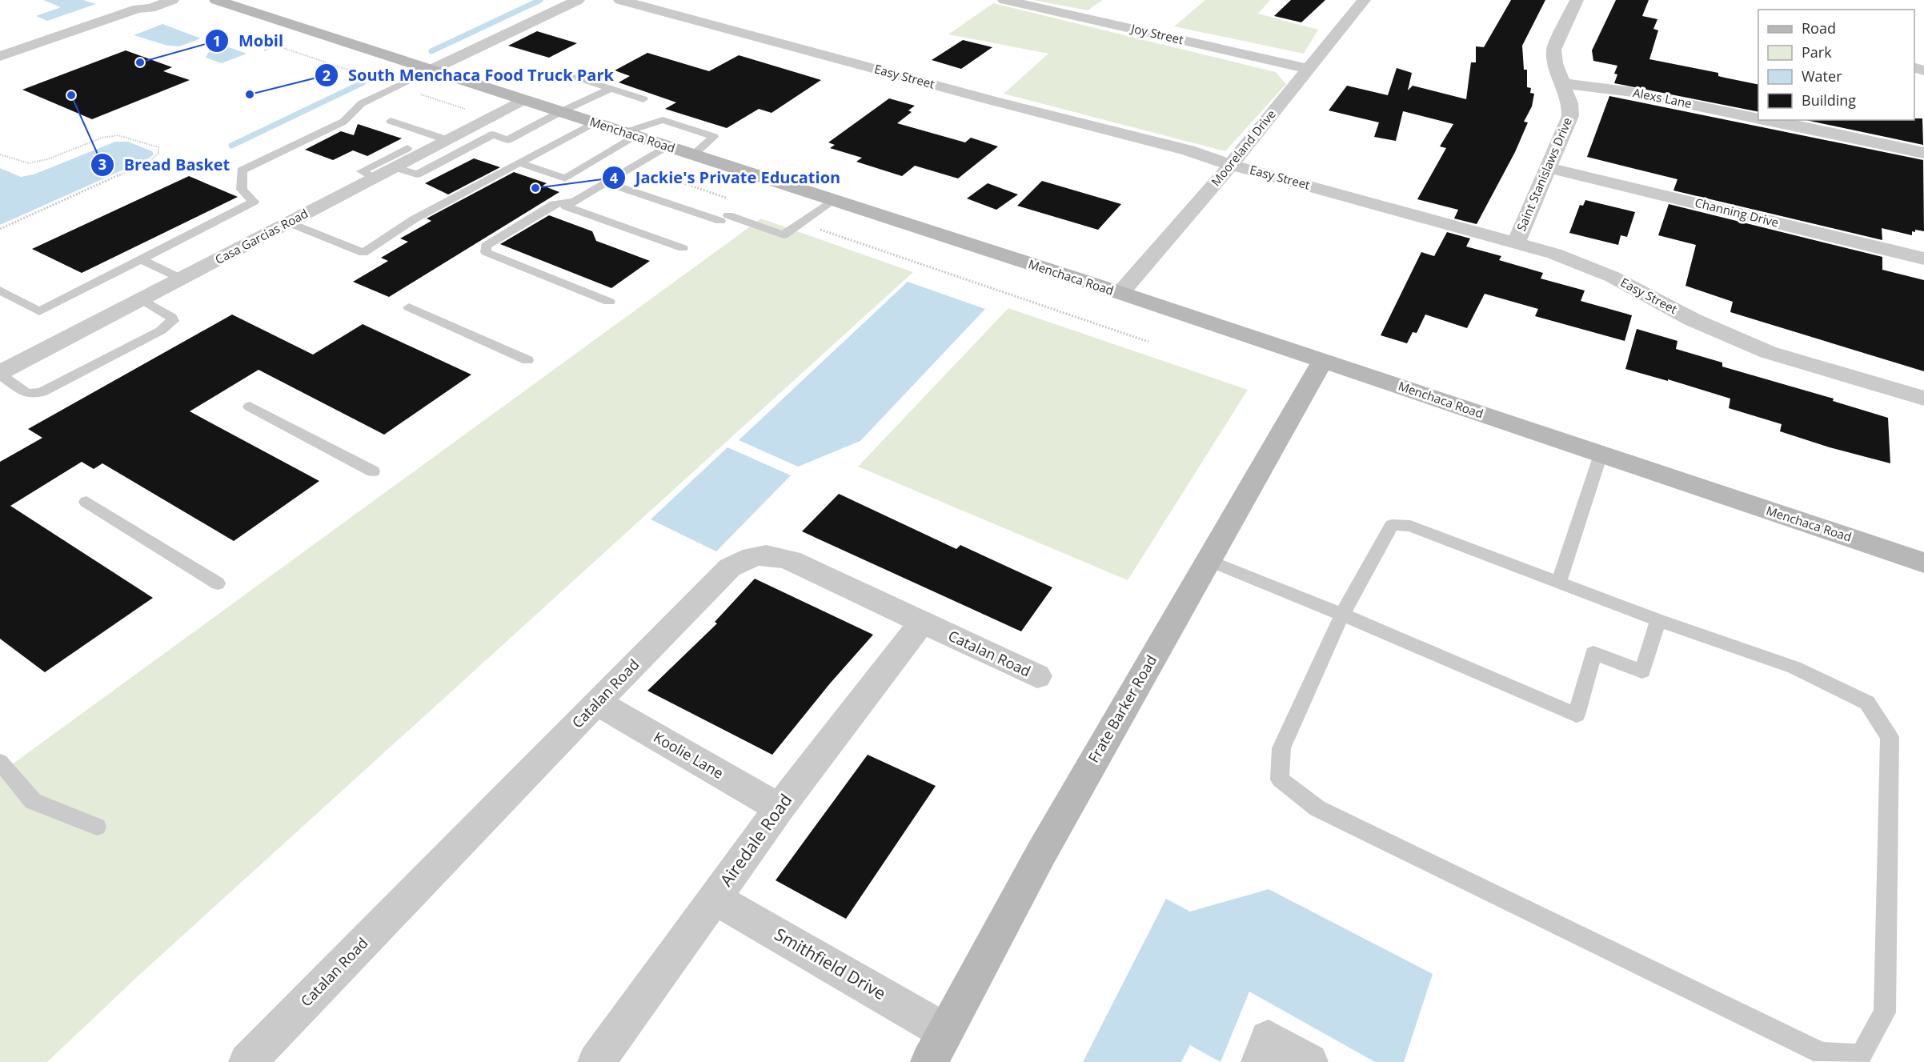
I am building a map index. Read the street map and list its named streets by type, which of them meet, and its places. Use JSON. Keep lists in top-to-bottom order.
{
  "streets": {
    "main road": ["Menchaca Road", "Frate Barker Road"],
    "street": [
      "Joy Street",
      "Easy Street",
      "Alexs Lane",
      "Mooreland Drive",
      "Saint Stanislaws Drive",
      "Channing Drive",
      "Casa Garcias Road",
      "Catalan Road",
      "Koolie Lane",
      "Airedale Road",
      "Smithfield Drive"
    ]
  },
  "crossings": [
    ["Joy Street", "Mooreland Drive"],
    ["Easy Street", "Mooreland Drive"],
    ["Easy Street", "Saint Stanislaws Drive"],
    ["Alexs Lane", "Saint Stanislaws Drive"],
    ["Menchaca Road", "Mooreland Drive"],
    ["Menchaca Road", "Casa Garcias Road"],
    ["Menchaca Road", "Frate Barker Road"],
    ["Saint Stanislaws Drive", "Channing Drive"],
    ["Catalan Road", "Koolie Lane"],
    ["Catalan Road", "Airedale Road"],
    ["Frate Barker Road", "Smithfield Drive"],
    ["Koolie Lane", "Airedale Road"],
    ["Airedale Road", "Smithfield Drive"]
  ],
  "places": [
    "Mobil",
    "South Menchaca Food Truck Park",
    "Bread Basket",
    "Jackie's Private Education"
  ],
  "legend": [
    "Road",
    "Park",
    "Water",
    "Building"
  ]
}
